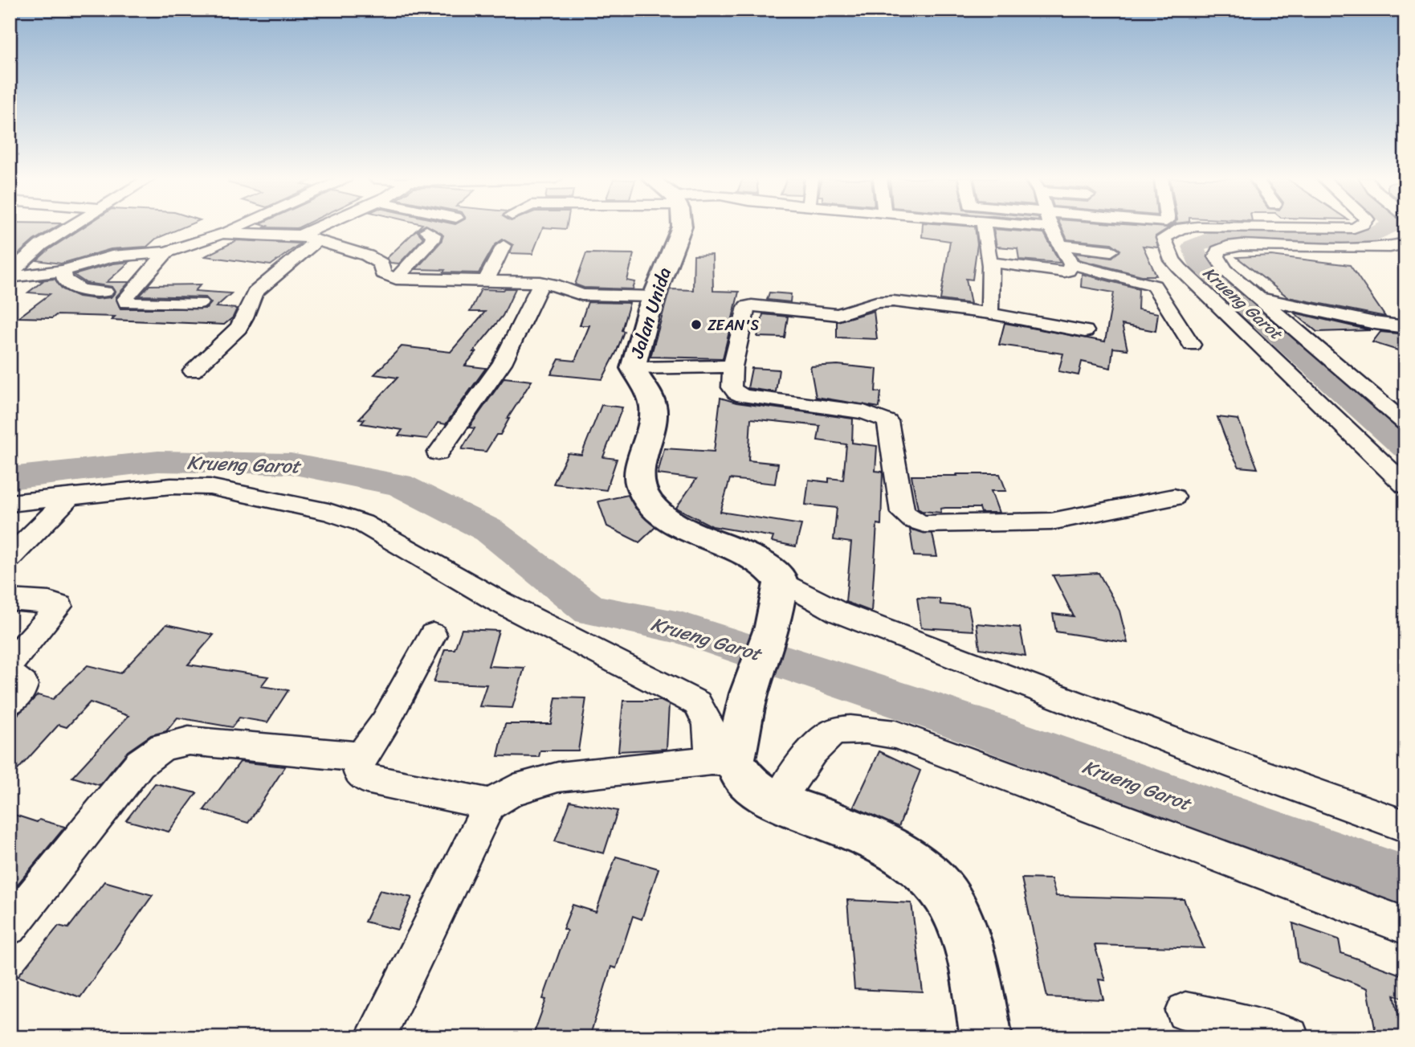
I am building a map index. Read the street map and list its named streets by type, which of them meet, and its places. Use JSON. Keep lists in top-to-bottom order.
{
  "streets": {
    "street": ["Jalan Unida"]
  },
  "water": ["Krueng Garot"],
  "places": ["ZEAN'S"]
}
